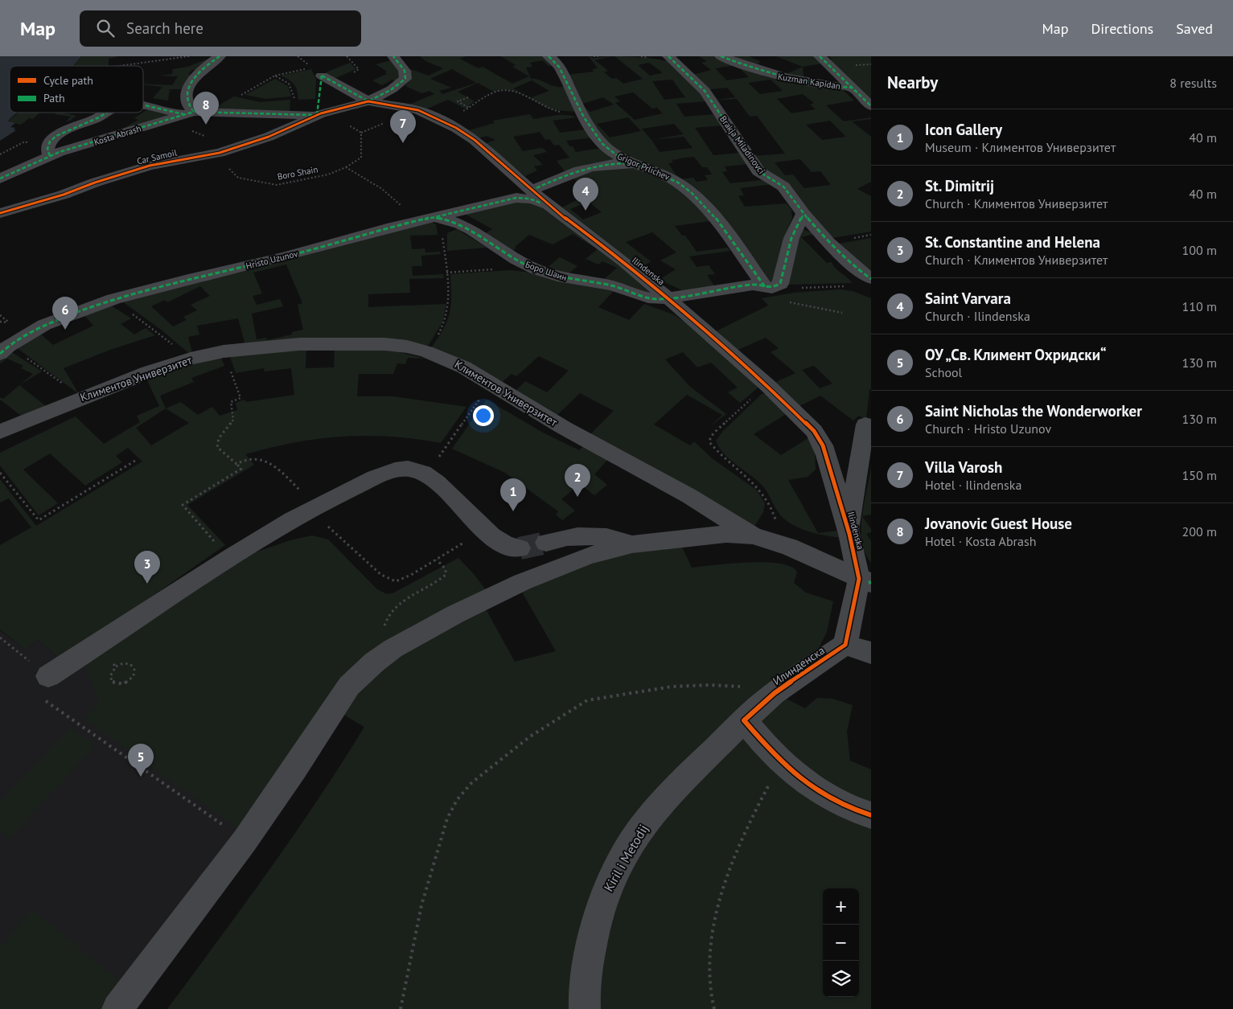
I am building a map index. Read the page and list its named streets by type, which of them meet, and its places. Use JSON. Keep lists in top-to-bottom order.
{
  "streets": {
    "street": [
      "Kuzman Kapidan",
      "Kosta Abrash",
      "Brakja Miladinovci",
      "Car Samoil",
      "Grigor Prlichev",
      "Hristo Uzunov",
      "Боро Шаин",
      "Ilindenska",
      "Климентов Универзитет",
      "Илинденска",
      "Kiril i Metodij"
    ],
    "path": ["Boro Shain"]
  },
  "crossings": [
    ["Kosta Abrash", "Car Samoil"],
    ["Kosta Abrash", "Boro Shain"],
    ["Kosta Abrash", "Ilindenska"],
    ["Car Samoil", "Boro Shain"],
    ["Car Samoil", "Ilindenska"],
    ["Grigor Prlichev", "Боро Шаин"],
    ["Boro Shain", "Ilindenska"],
    ["Hristo Uzunov", "Боро Шаин"],
    ["Hristo Uzunov", "Ilindenska"],
    ["Боро Шаин", "Ilindenska"],
    ["Ilindenska", "Климентов Универзитет"],
    ["Илинденска", "Kiril i Metodij"]
  ],
  "legend": ["Cycle path", "Path"],
  "page": {
    "header": "Map",
    "search": "Search here",
    "nav": ["Map", "Directions", "Saved"],
    "heading": ["Nearby", "8 results"],
    "pins": [
      "8",
      "7",
      "4",
      "6",
      "2",
      "1",
      "3",
      "5"
    ],
    "list": [
      {
        "mark": "1",
        "name": "Icon Gallery",
        "note": "Museum · Климентов Универзитет",
        "value": "40 m"
      },
      {
        "mark": "2",
        "name": "St. Dimitrij",
        "note": "Church · Климентов Универзитет",
        "value": "40 m"
      },
      {
        "mark": "3",
        "name": "St. Constantine and Helena",
        "note": "Church · Климентов Универзитет",
        "value": "100 m"
      },
      {
        "mark": "4",
        "name": "Saint Varvara",
        "note": "Church · Ilindenska",
        "value": "110 m"
      },
      {
        "mark": "5",
        "name": "ОУ „Св. Климент Охридски“",
        "note": "School",
        "value": "130 m"
      },
      {
        "mark": "6",
        "name": "Saint Nicholas the Wonderworker",
        "note": "Church · Hristo Uzunov",
        "value": "130 m"
      },
      {
        "mark": "7",
        "name": "Villa Varosh",
        "note": "Hotel · Ilindenska",
        "value": "150 m"
      },
      {
        "mark": "8",
        "name": "Jovanovic Guest House",
        "note": "Hotel · Kosta Abrash",
        "value": "200 m"
      }
    ],
    "map_buttons": ["+", "−"]
  }
}
